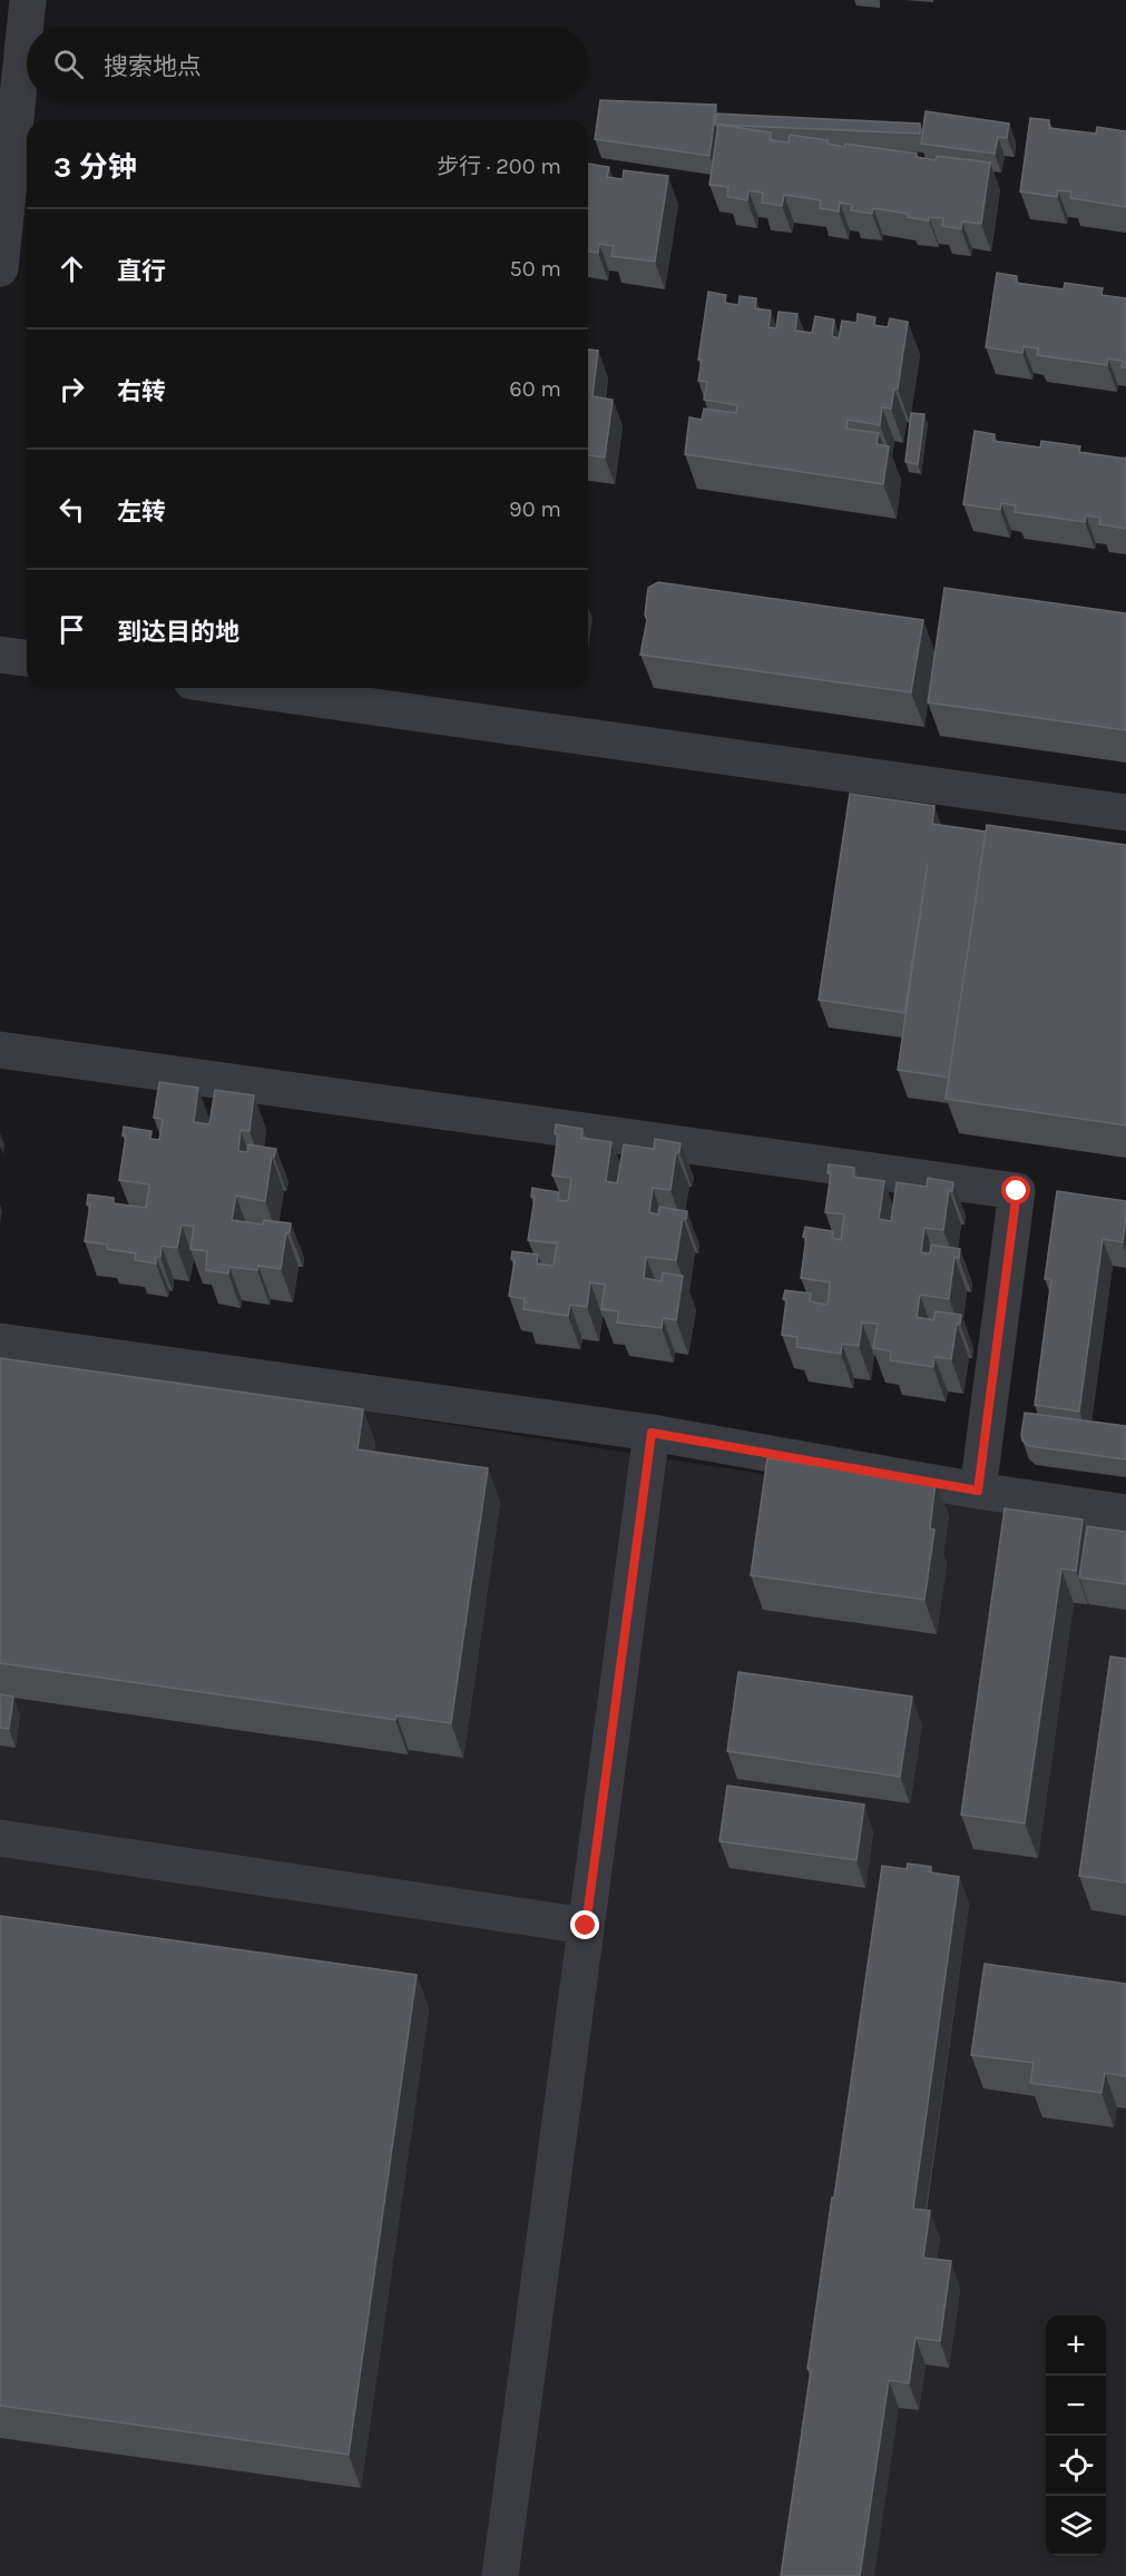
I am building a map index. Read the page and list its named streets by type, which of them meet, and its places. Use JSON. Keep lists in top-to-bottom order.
{
  "page": {
    "search": "搜索地点",
    "heading": ["3 分钟", "步行 · 200 m"],
    "list": [
      ["直行", "50 m"],
      ["右转", "60 m"],
      ["左转", "90 m"],
      "到达目的地"
    ],
    "map_buttons": ["+", "−"]
  }
}
